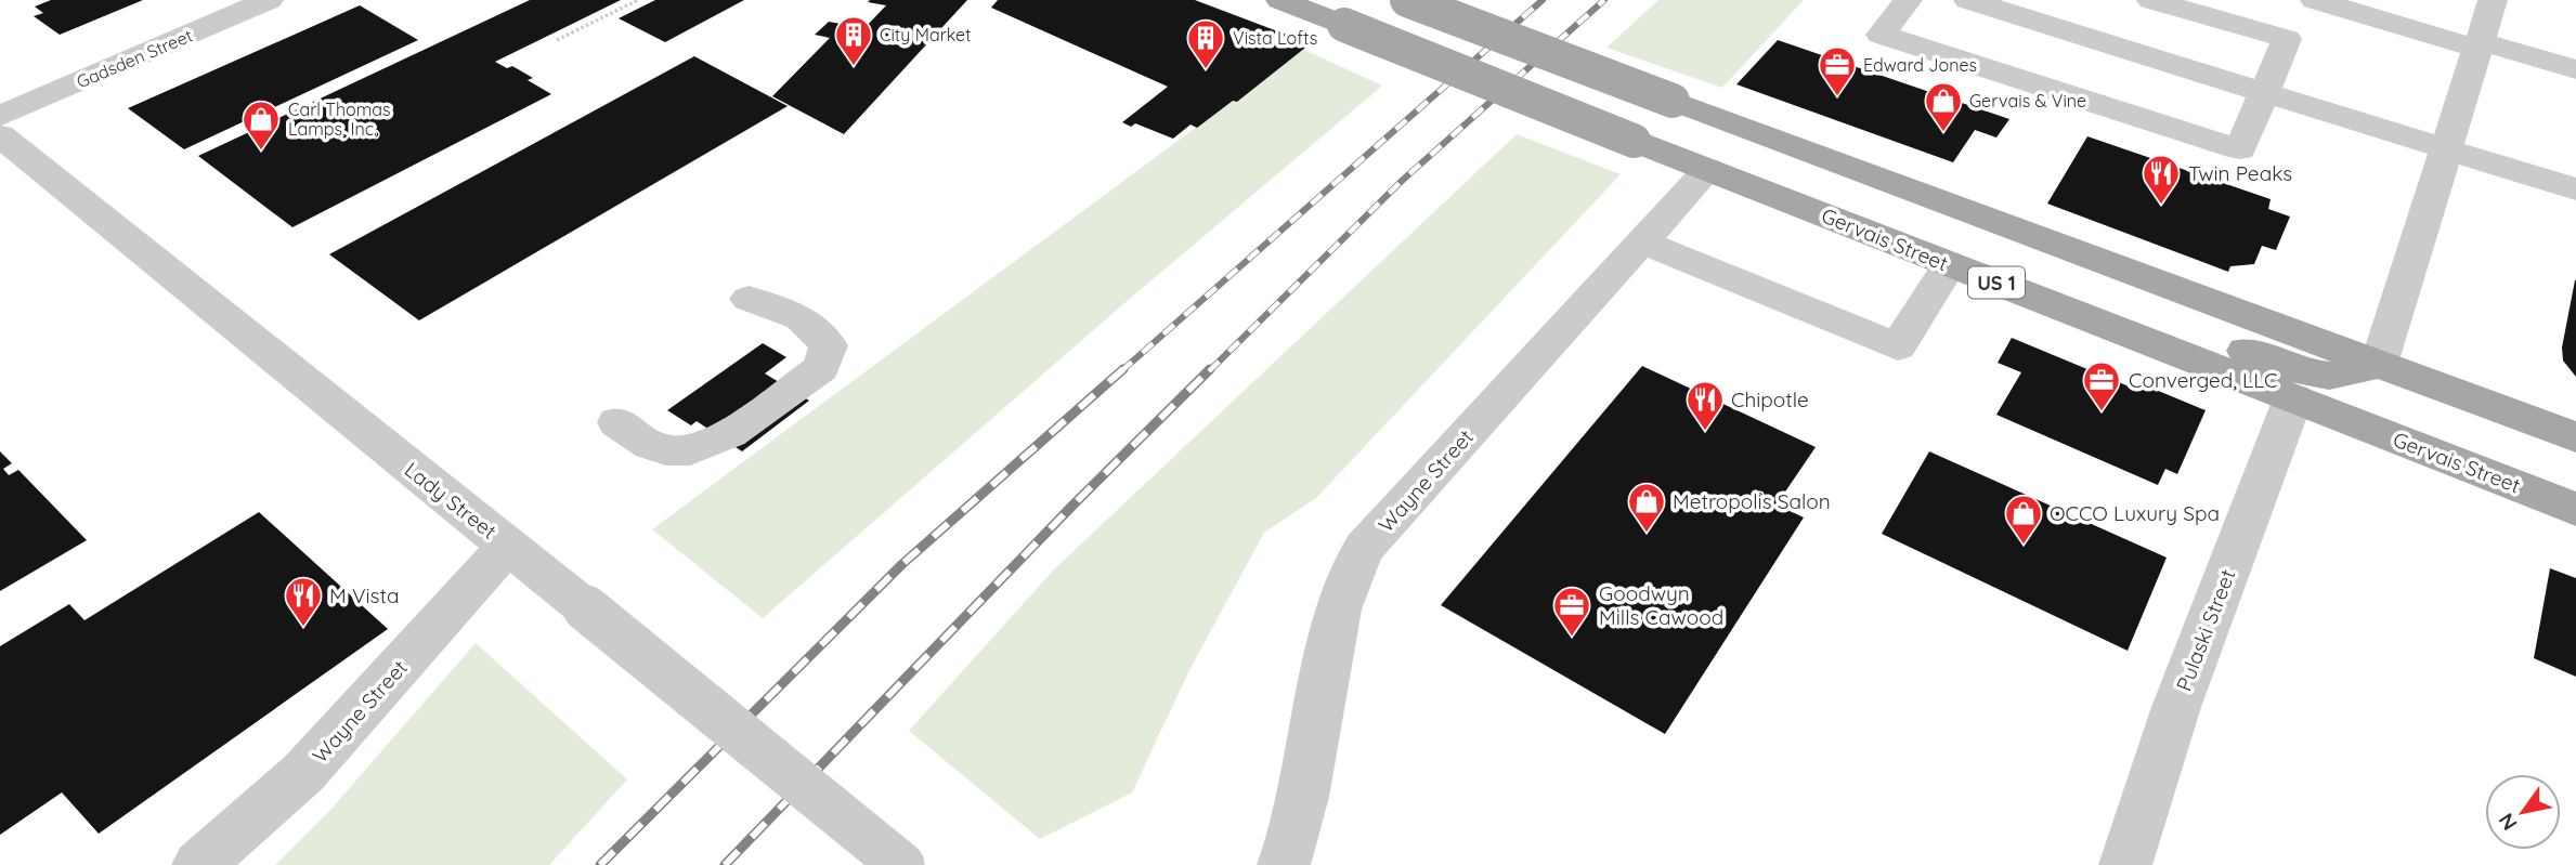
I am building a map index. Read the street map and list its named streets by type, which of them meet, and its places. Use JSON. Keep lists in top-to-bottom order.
{
  "streets": {
    "main road": ["Gervais Street", "US 1"],
    "street": [
      "Gadsden Street",
      "Wayne Street",
      "Lady Street",
      "Pulaski Street"
    ]
  },
  "crossings": [
    ["Gervais Street", "Wayne Street"],
    ["Gervais Street", "Pulaski Street"],
    ["Wayne Street", "Lady Street"]
  ],
  "places": {
    "building": ["City Market", "Vista Lofts"],
    "office": ["Edward Jones", "Converged, LLC", "Goodwyn Mills Cawood"],
    "shop": [
      "Gervais & Vine",
      "Carl Thomas Lamps, Inc.",
      "Metropolis Salon",
      "OCCO Luxury Spa"
    ],
    "restaurant": ["Twin Peaks", "Chipotle", "M Vista"]
  },
  "north": "bottom left"
}
